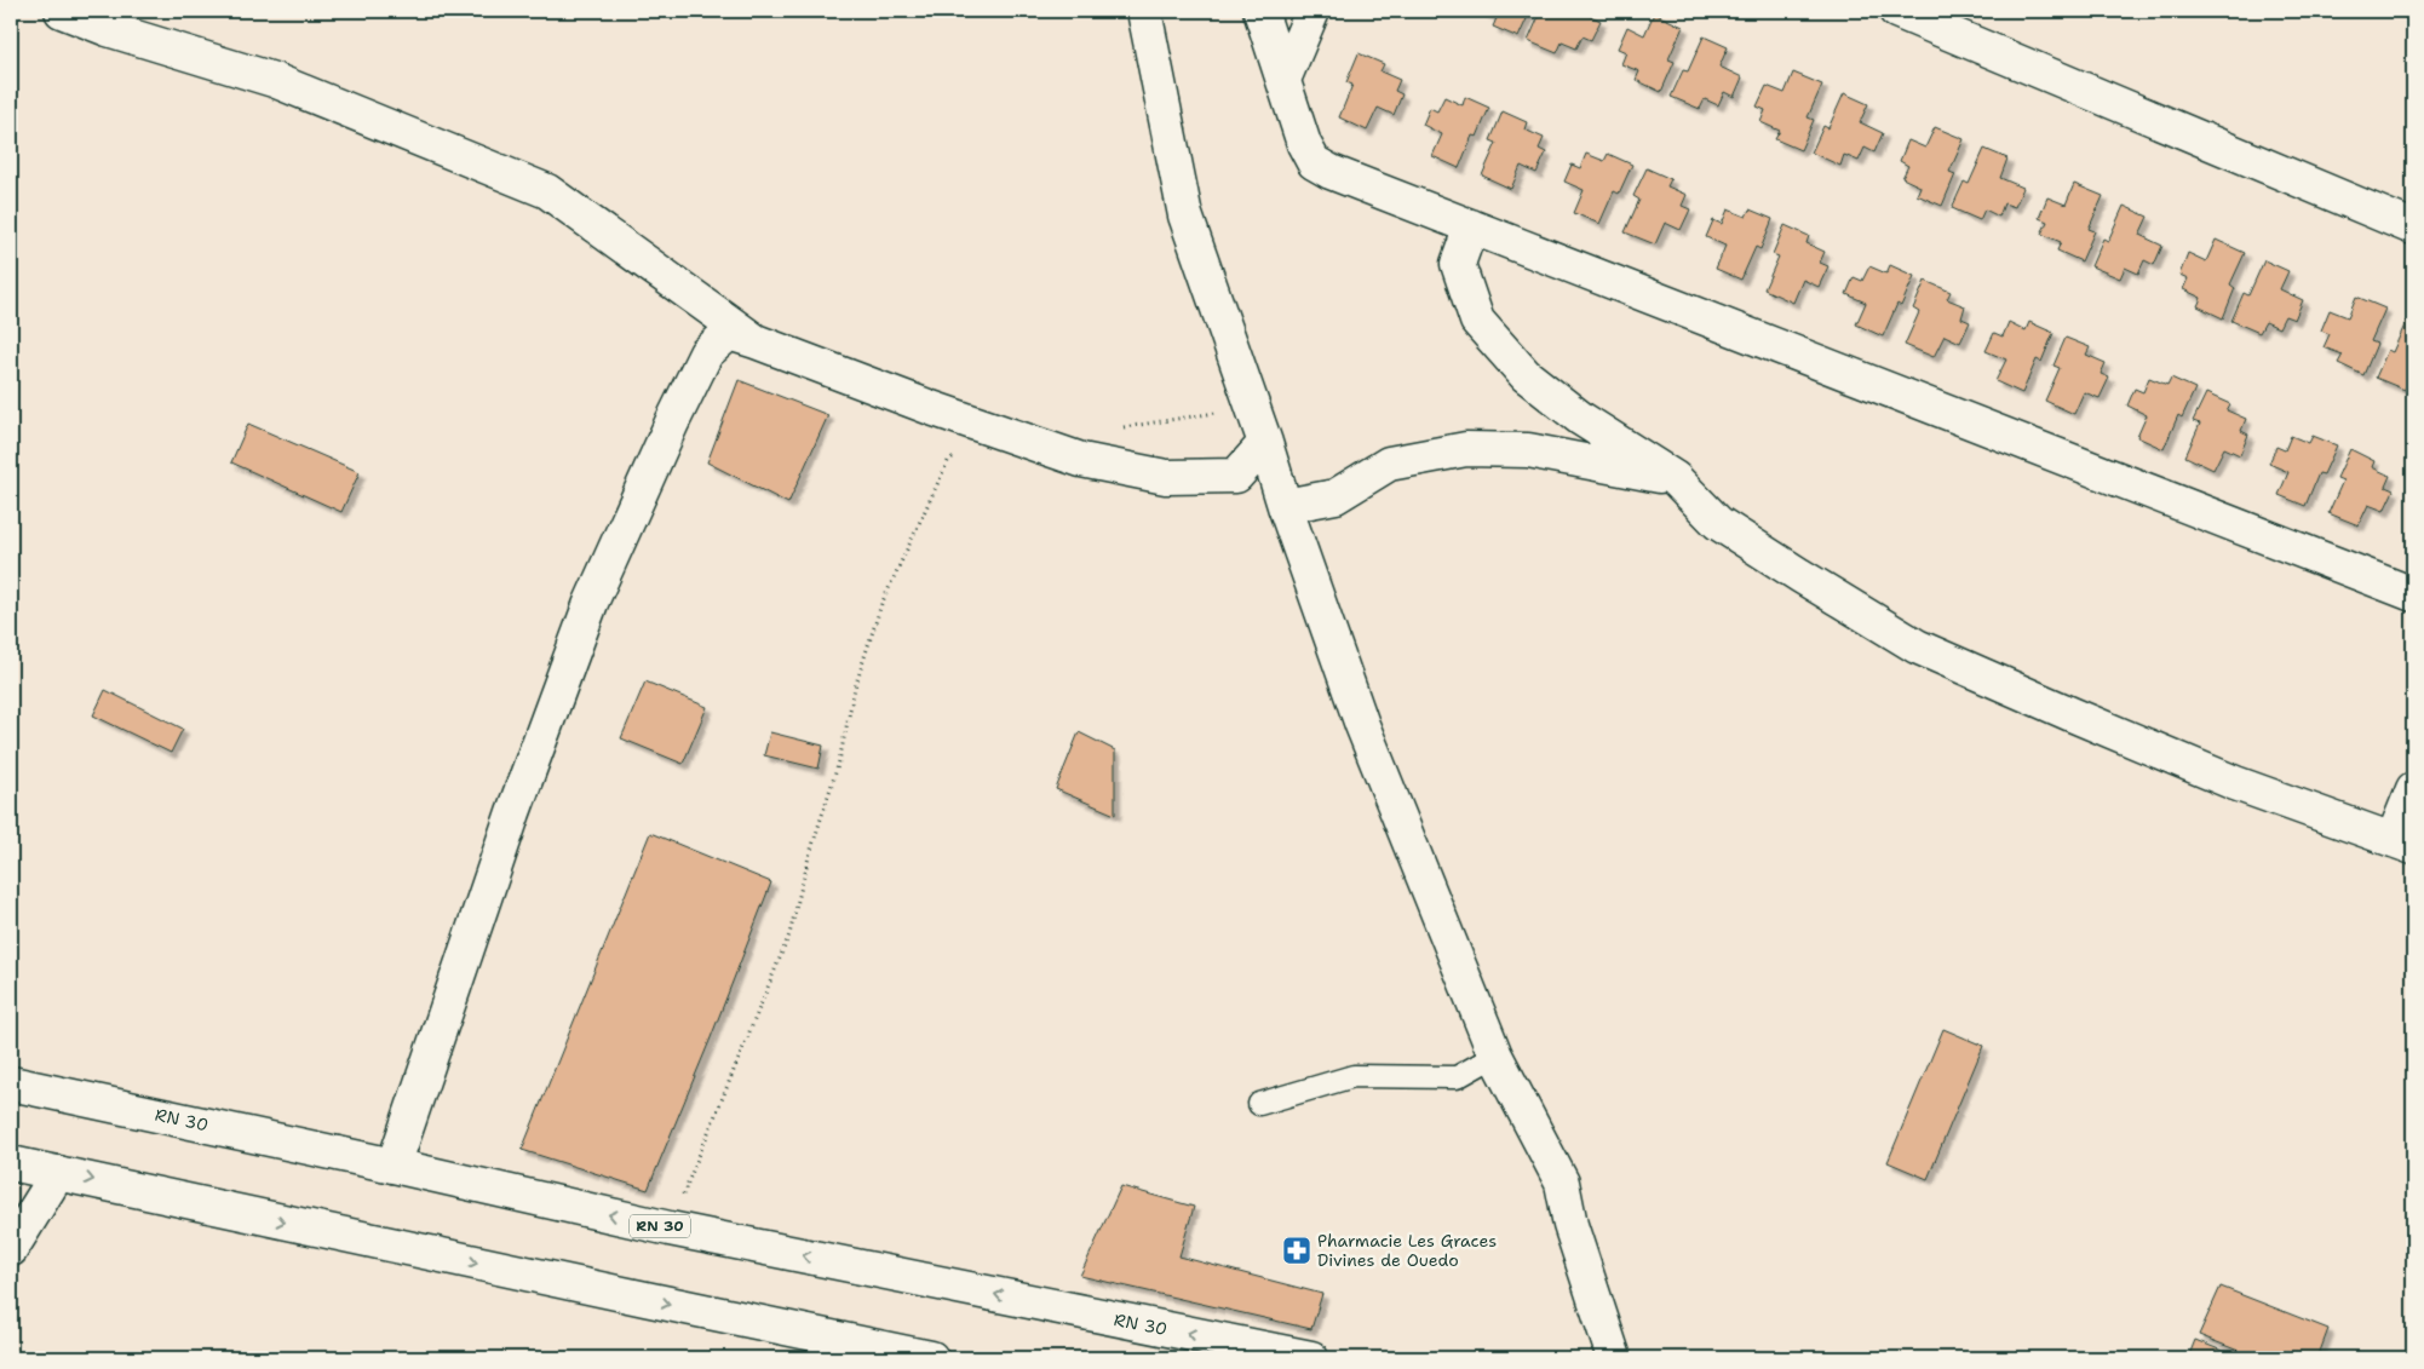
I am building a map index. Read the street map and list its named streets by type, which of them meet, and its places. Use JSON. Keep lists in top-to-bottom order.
{
  "streets": {
    "street": ["RN 30"]
  },
  "places": {
    "pharmacy": ["Pharmacie Les Graces Divines de Ouedo"]
  }
}
